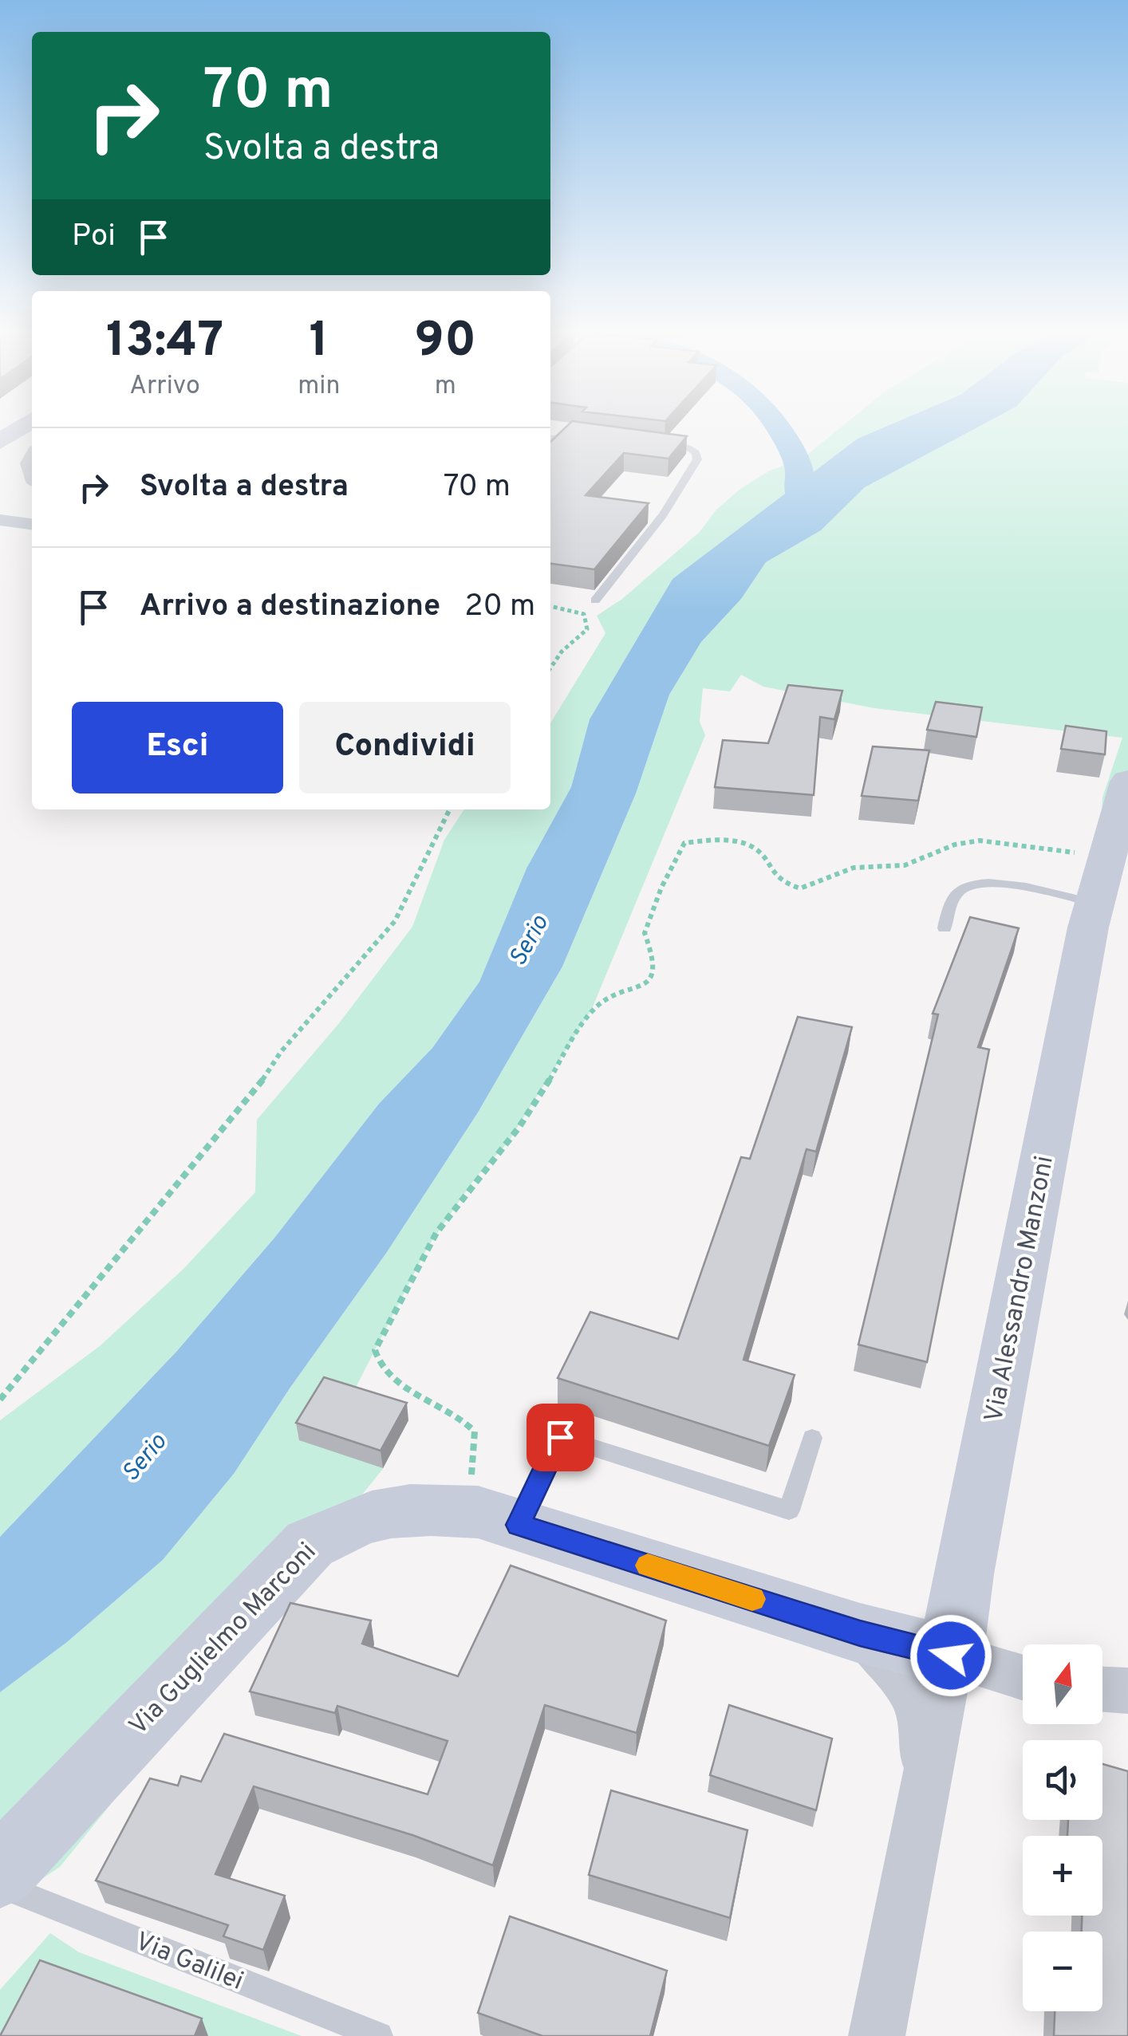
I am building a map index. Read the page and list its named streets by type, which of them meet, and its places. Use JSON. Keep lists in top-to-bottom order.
{
  "streets": {
    "street": ["Via Alessandro Manzoni", "Via Guglielmo Marconi"],
    "lane": ["Via Galilei"]
  },
  "crossings": [
    ["Via Alessandro Manzoni", "Via Guglielmo Marconi"]
  ],
  "water": ["Serio"],
  "north": "top",
  "page": {
    "turn": ["70 m", "Svolta a destra"],
    "then": "Poi",
    "eta": [
      "13:47",
      "Arrivo",
      "1",
      "min",
      "90",
      "m"
    ],
    "list": [
      {
        "name": "Svolta a destra",
        "value": "70 m"
      },
      {
        "name": "Arrivo a destinazione",
        "value": "20 m"
      }
    ],
    "buttons": ["Esci", "Condividi"],
    "map_buttons": ["+", "−"]
  }
}
